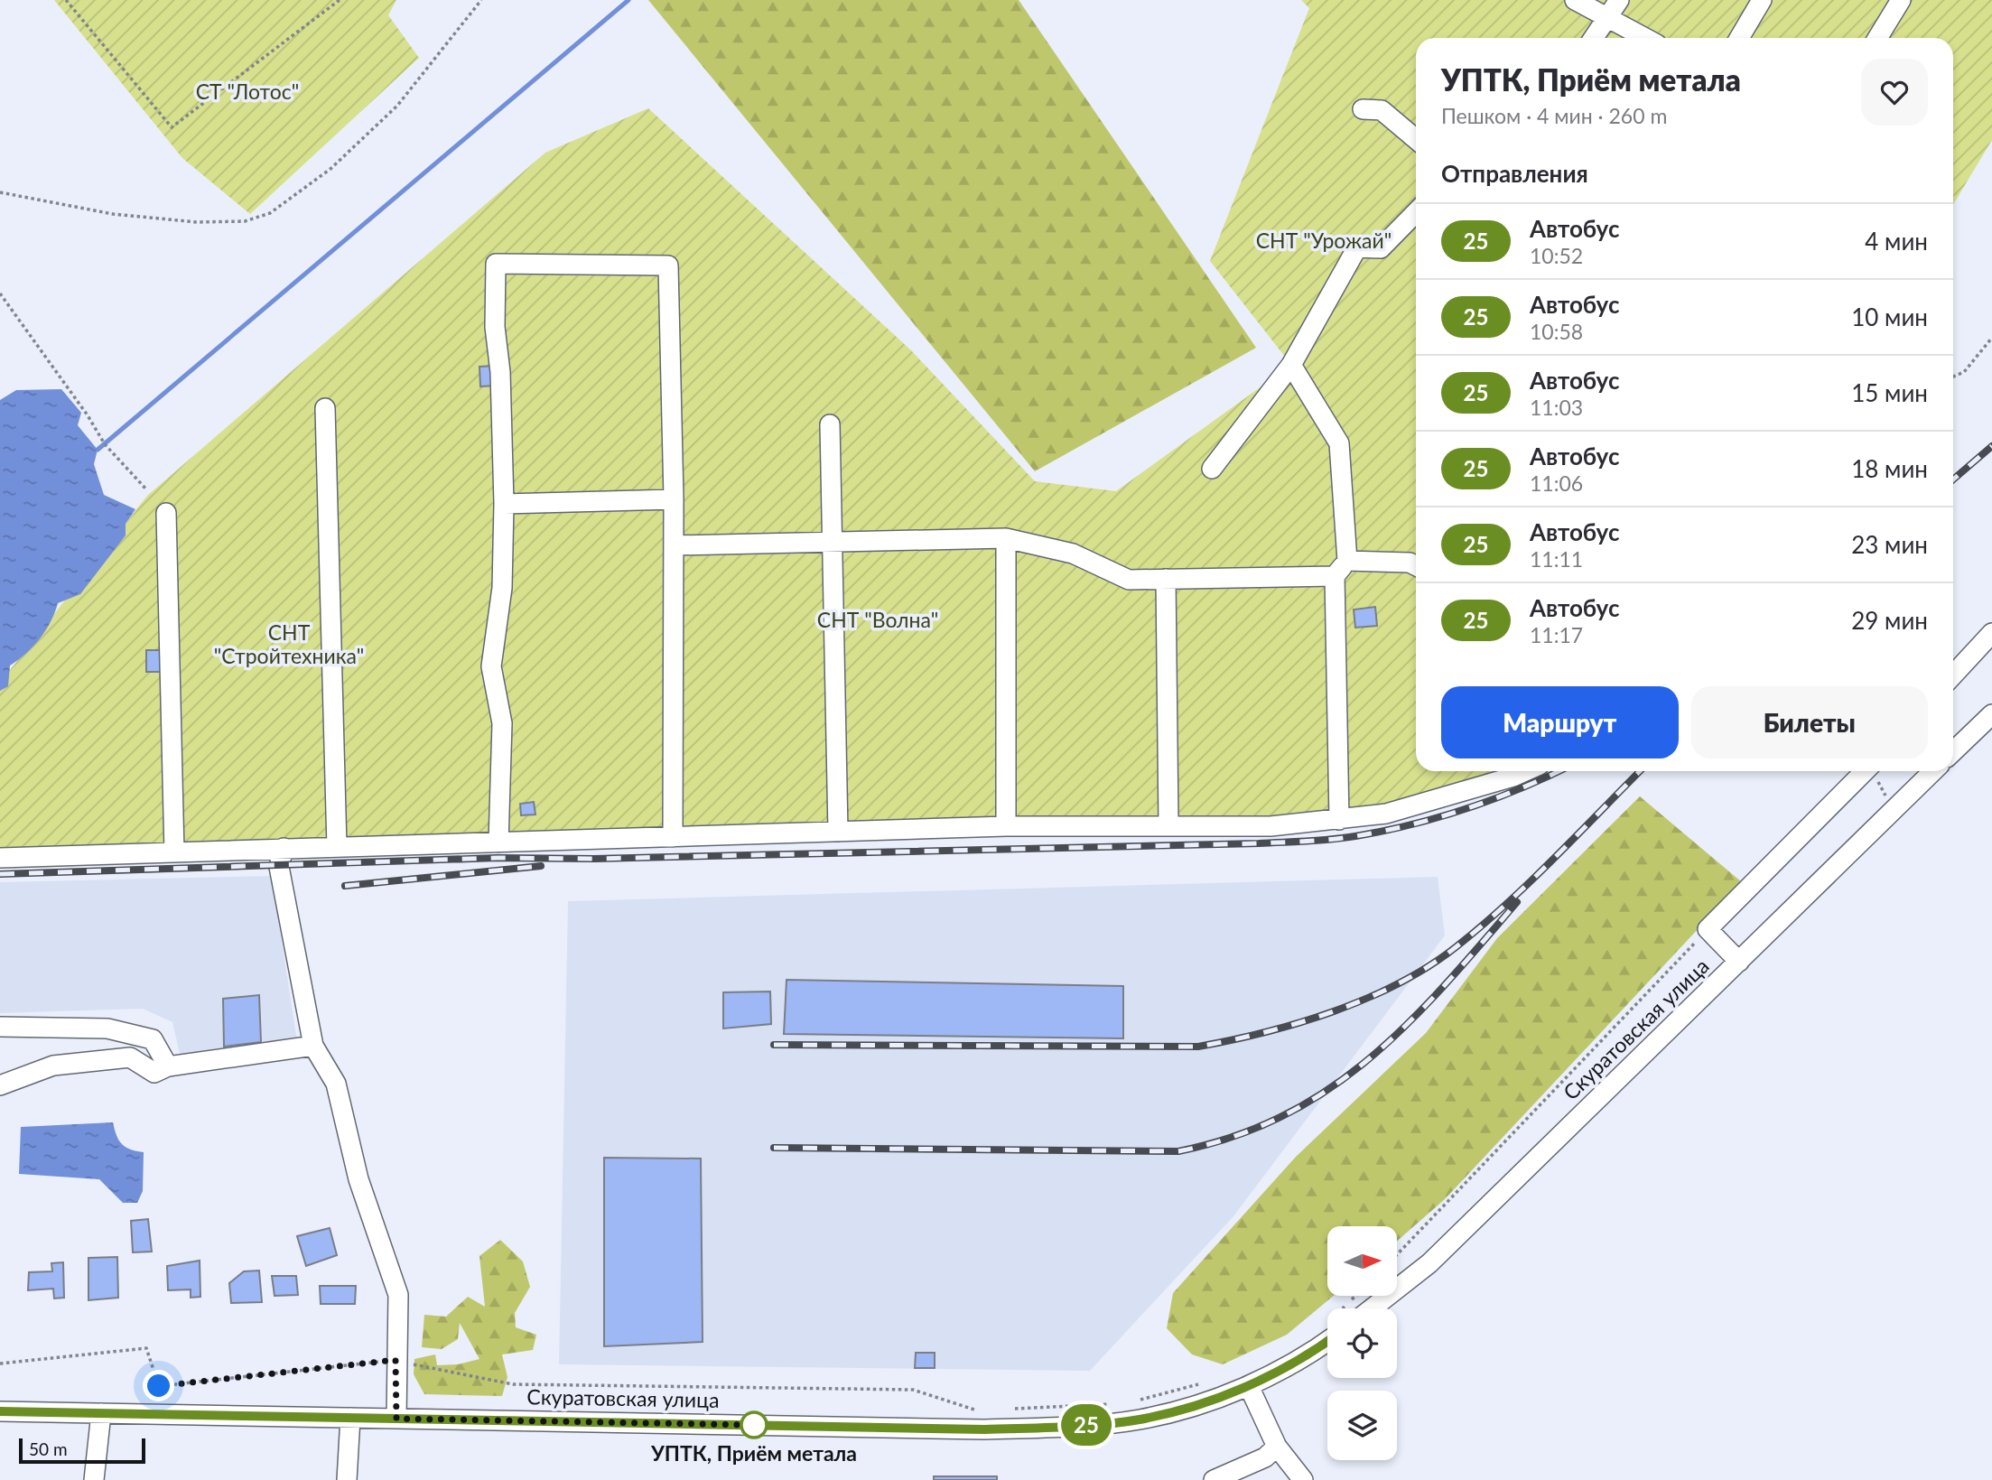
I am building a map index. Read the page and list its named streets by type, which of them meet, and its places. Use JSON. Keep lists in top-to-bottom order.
{
  "streets": {
    "street": ["Скуратовская улица"]
  },
  "parks": [
    "СТ \"Лотос\"",
    "СНТ \"Урожай\"",
    "СНТ \"Волна\"",
    "СНТ \"Стройтехника\""
  ],
  "places": ["УПТК, Приём метала"],
  "lines": ["bus line 25"],
  "scale_bar": "50 m",
  "north": "right",
  "page": {
    "on_map": "25",
    "heading": [
      ["УПТК, Приём метала", "Пешком · 4 мин · 260 m"],
      "Отправления"
    ],
    "list": [
      {
        "mark": "25",
        "name": "Автобус",
        "note": "10:52",
        "value": "4 мин"
      },
      {
        "mark": "25",
        "name": "Автобус",
        "note": "10:58",
        "value": "10 мин"
      },
      {
        "mark": "25",
        "name": "Автобус",
        "note": "11:03",
        "value": "15 мин"
      },
      {
        "mark": "25",
        "name": "Автобус",
        "note": "11:06",
        "value": "18 мин"
      },
      {
        "mark": "25",
        "name": "Автобус",
        "note": "11:11",
        "value": "23 мин"
      },
      {
        "mark": "25",
        "name": "Автобус",
        "note": "11:17",
        "value": "29 мин"
      }
    ],
    "buttons": ["Маршрут", "Билеты"],
    "scale": "50 m"
  }
}
